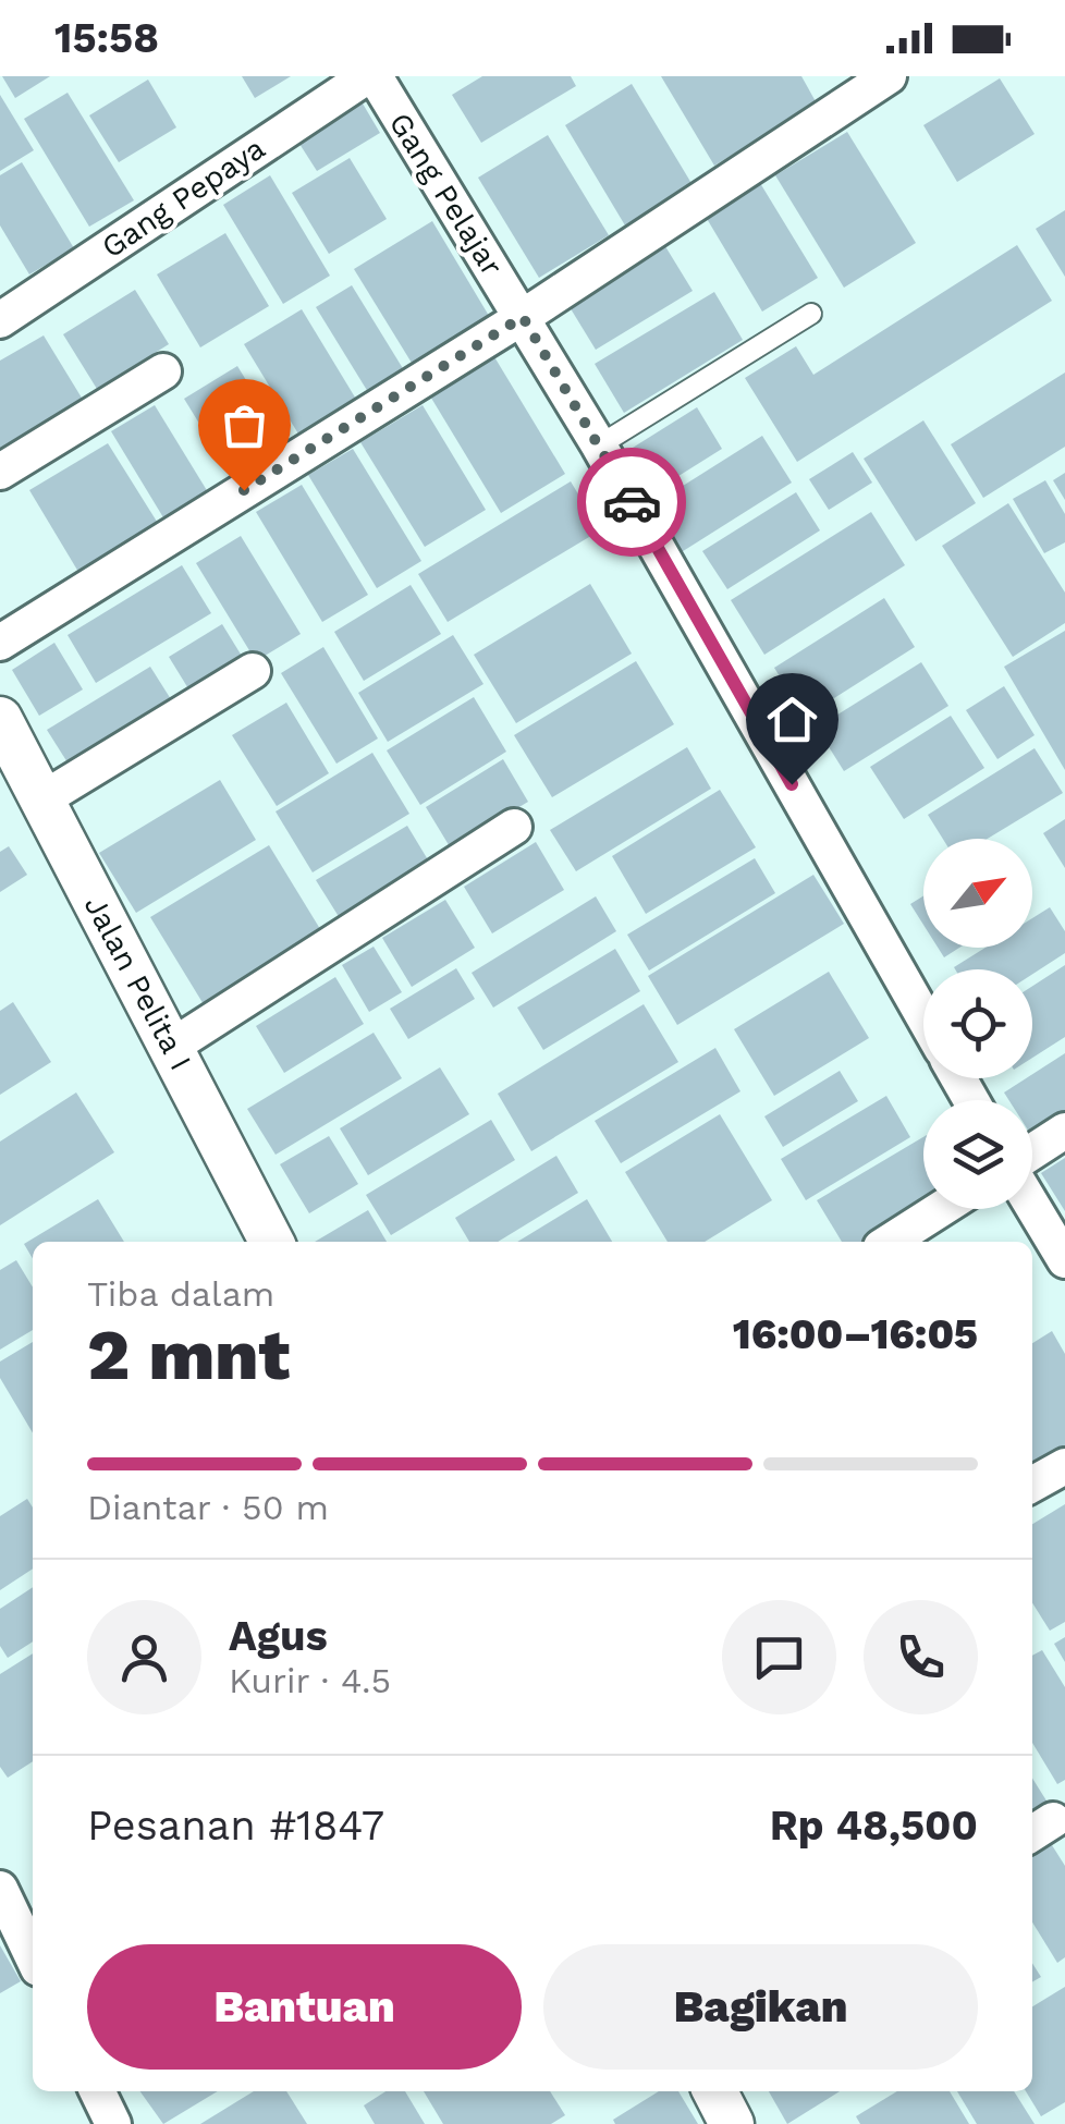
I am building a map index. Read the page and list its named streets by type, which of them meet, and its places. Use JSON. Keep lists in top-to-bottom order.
{
  "streets": {
    "street": ["Gang Pelajar", "Gang Pepaya", "Jalan Pelita I"]
  },
  "crossings": [
    ["Gang Pelajar", "Gang Pepaya"]
  ],
  "north": "top right",
  "page": {
    "status": "15:58",
    "heading": ["2 mnt", "Tiba dalam", "16:00–16:05"],
    "panel": [
      "Agus",
      "Kurir · 4.5",
      "Pesanan #1847",
      "Rp 48,500"
    ],
    "bar": "Diantar · 50 m",
    "buttons": ["Bantuan", "Bagikan"]
  }
}
